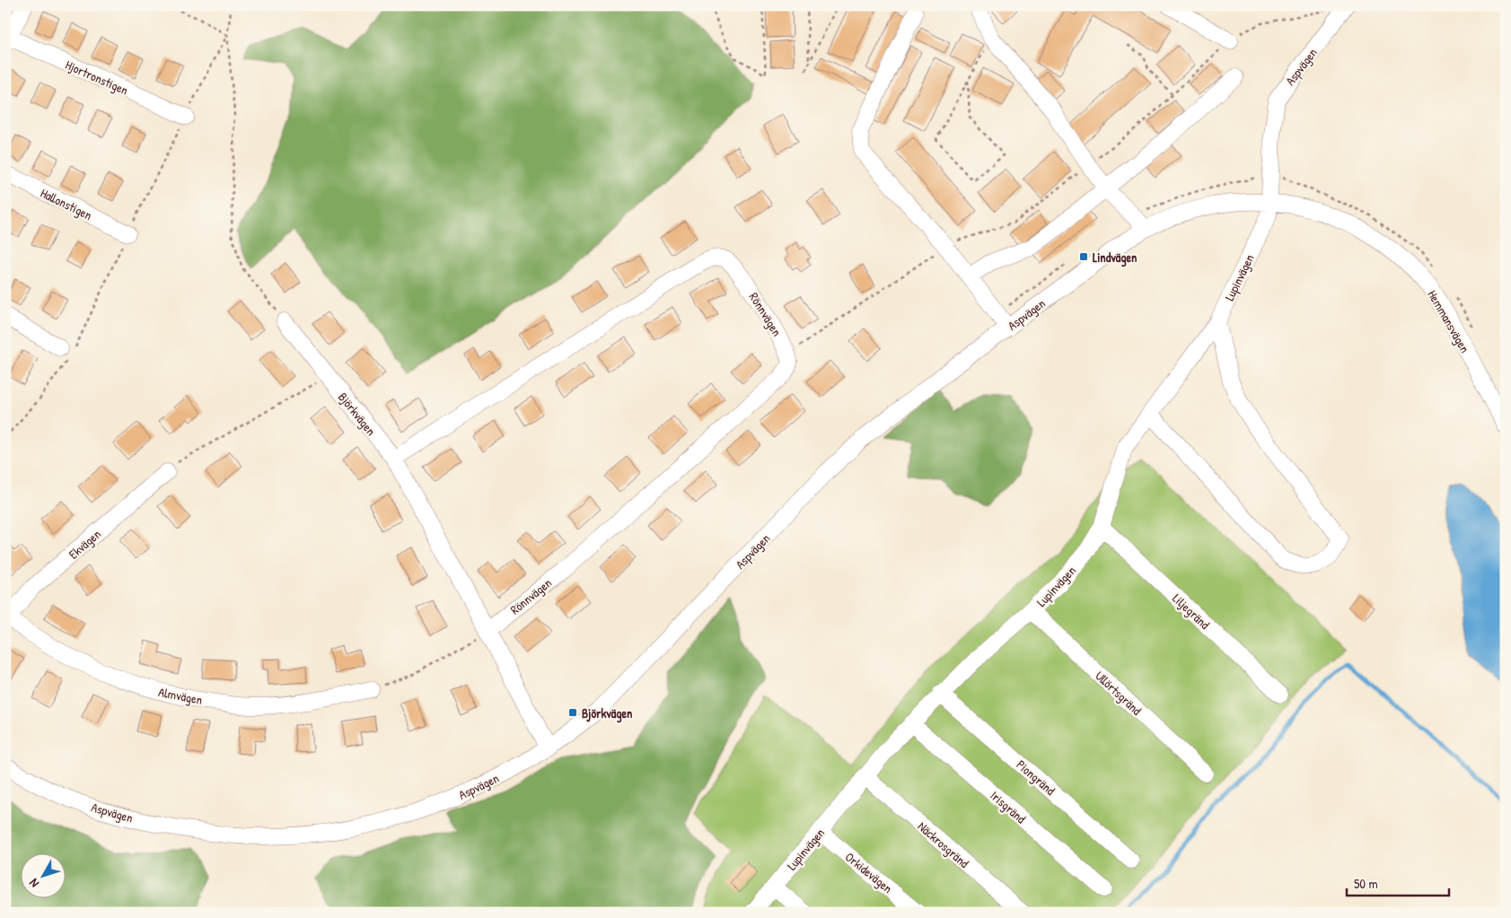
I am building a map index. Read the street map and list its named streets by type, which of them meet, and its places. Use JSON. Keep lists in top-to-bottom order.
{
  "streets": {
    "street": [
      "Aspvägen",
      "Hjortronstigen",
      "Hallonstigen",
      "Lupinvägen",
      "Rönnvägen",
      "Hemmansvägen",
      "Björkvägen",
      "Ekvägen",
      "Liljegränd",
      "Ullörtsgränd",
      "Almvägen",
      "Piongränd",
      "Irisgränd",
      "Näckrosgränd",
      "Orkidevägen"
    ]
  },
  "crossings": [
    ["Aspvägen", "Lupinvägen"],
    ["Aspvägen", "Hemmansvägen"],
    ["Aspvägen", "Björkvägen"],
    ["Lupinvägen", "Hemmansvägen"],
    ["Lupinvägen", "Liljegränd"],
    ["Lupinvägen", "Ullörtsgränd"],
    ["Lupinvägen", "Piongränd"],
    ["Lupinvägen", "Irisgränd"],
    ["Lupinvägen", "Näckrosgränd"],
    ["Lupinvägen", "Orkidevägen"],
    ["Rönnvägen", "Björkvägen"],
    ["Ekvägen", "Almvägen"]
  ],
  "places": {
    "transit": ["Lindvägen", "Björkvägen"]
  },
  "scale_bar": "50 m",
  "north": "bottom left"
}
